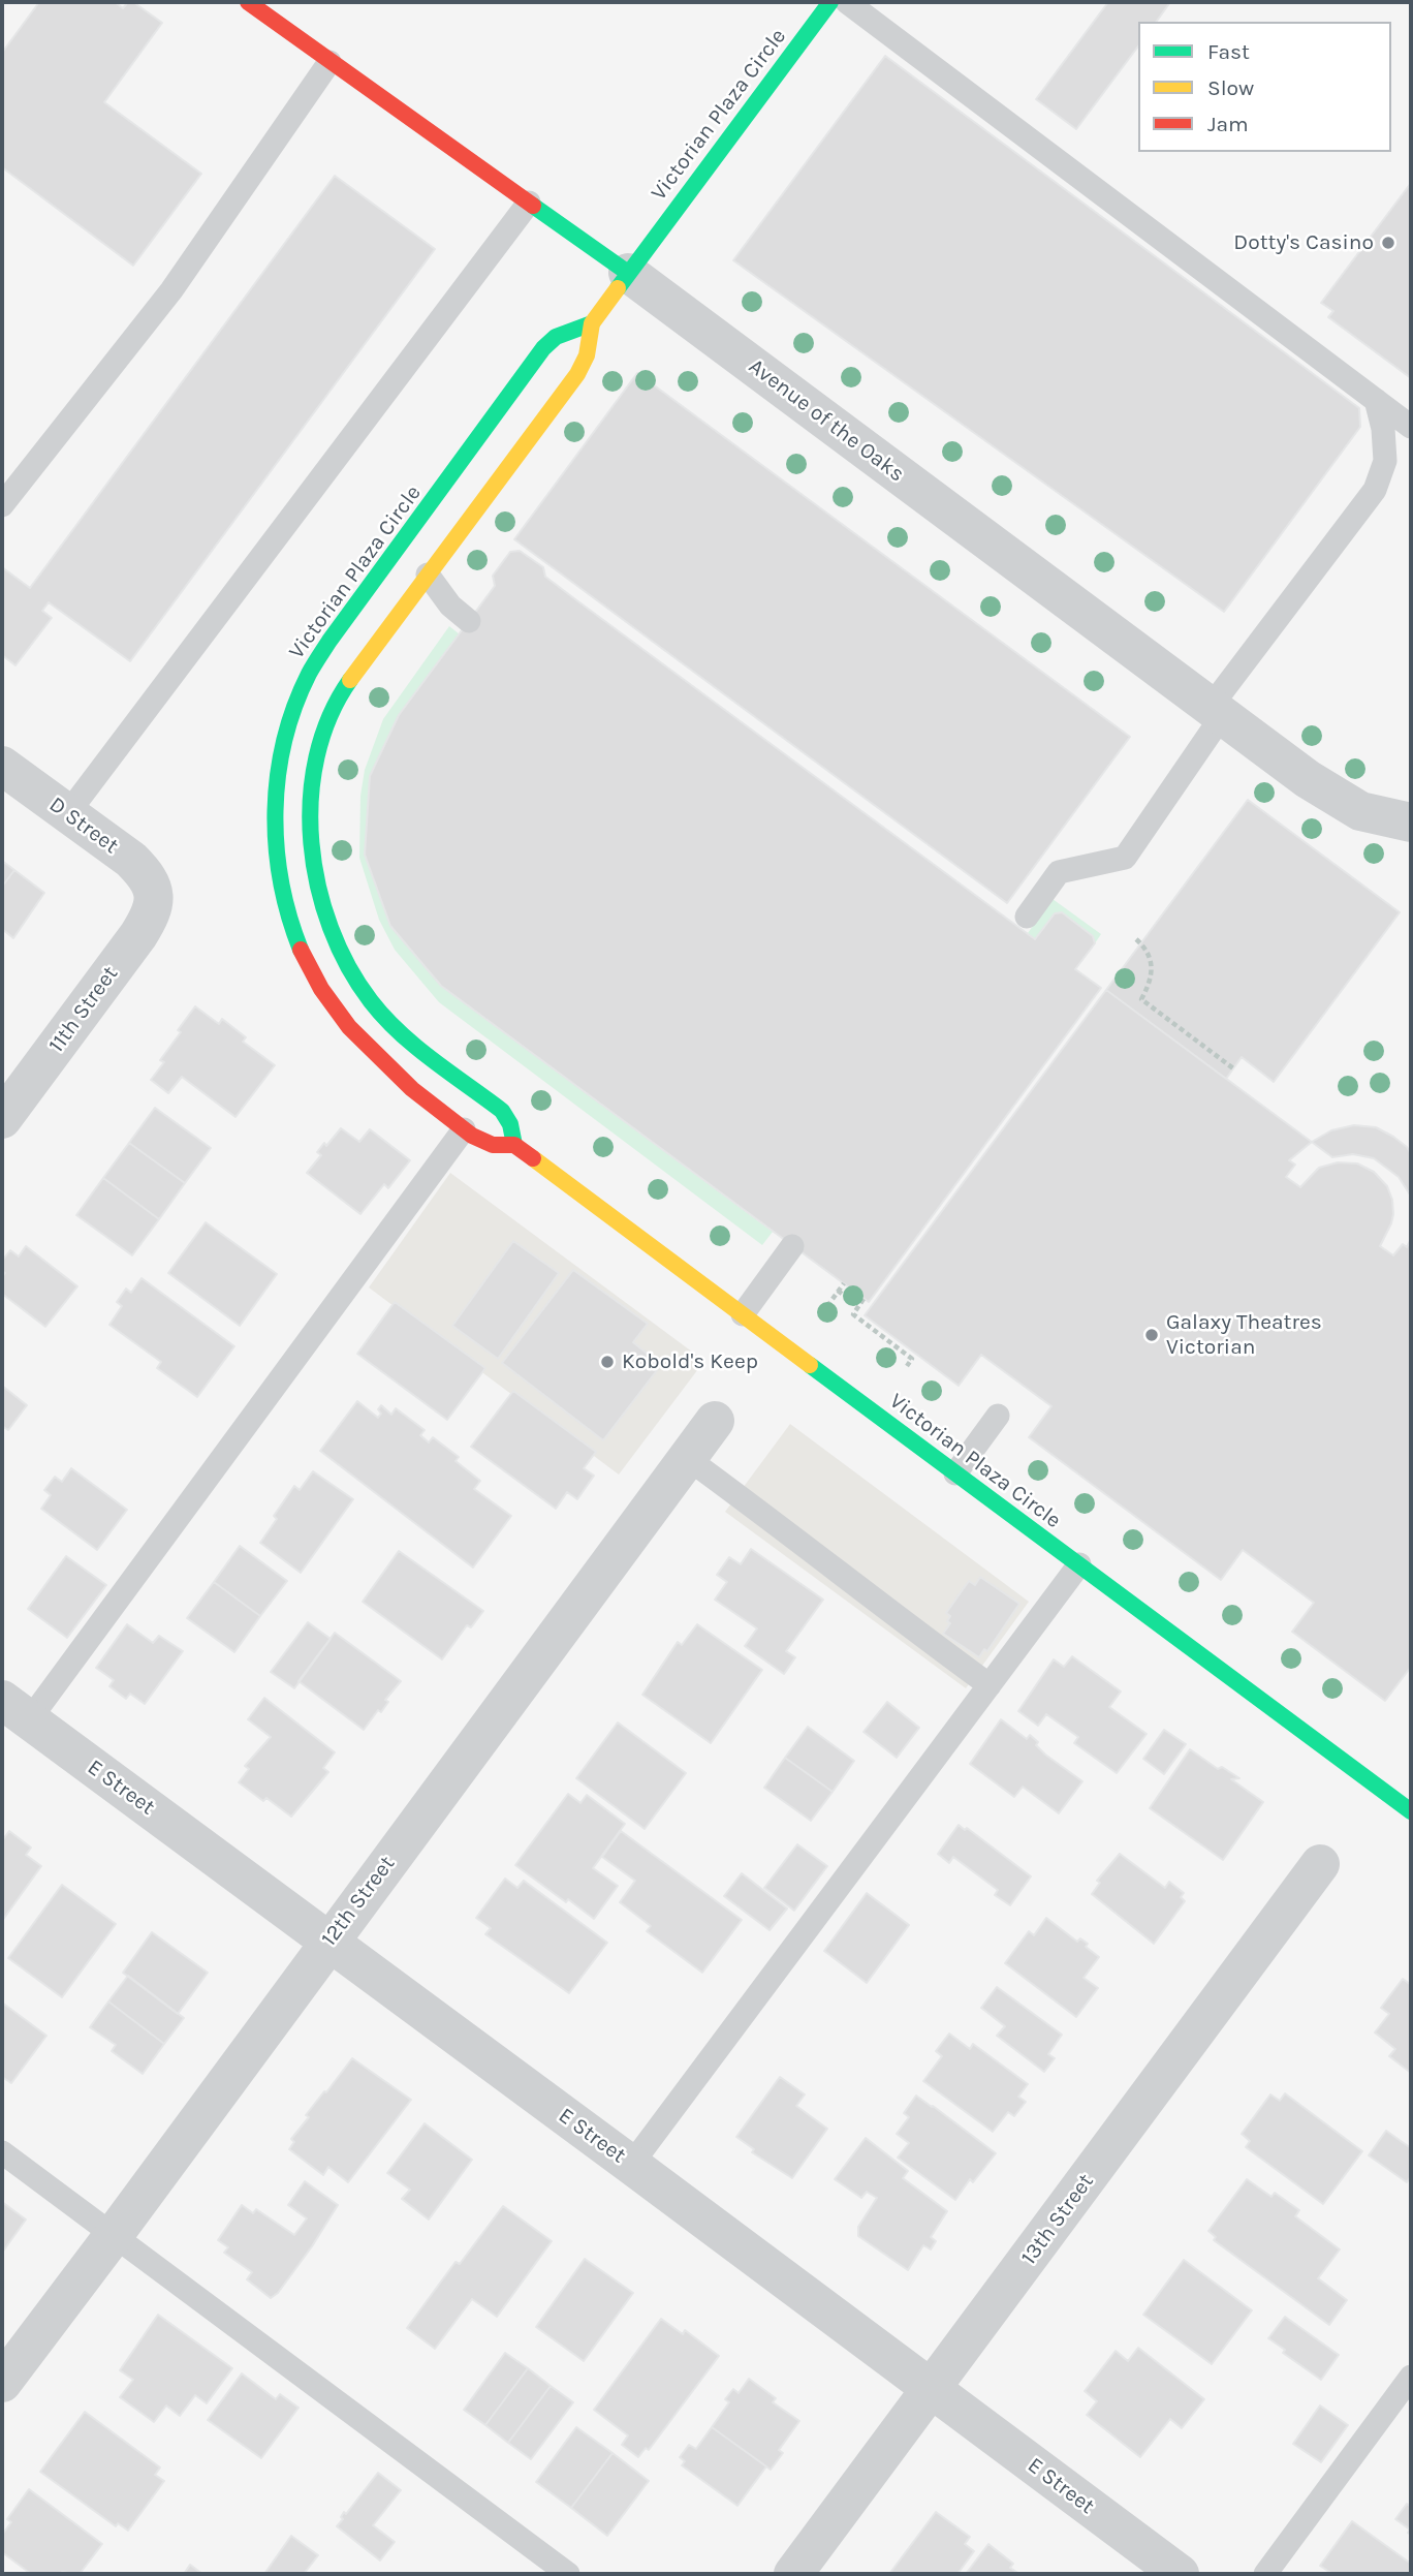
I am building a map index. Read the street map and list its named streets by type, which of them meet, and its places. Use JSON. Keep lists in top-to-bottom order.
{
  "streets": {
    "street": [
      "Victorian Plaza Circle",
      "Avenue of the Oaks",
      "D Street",
      "11th Street",
      "E Street",
      "12th Street",
      "13th Street"
    ]
  },
  "crossings": [
    ["Victorian Plaza Circle", "Avenue of the Oaks"],
    ["D Street", "11th Street"],
    ["E Street", "12th Street"],
    ["E Street", "13th Street"]
  ],
  "places": ["Dotty's Casino", "Galaxy Theatres Victorian", "Kobold's Keep"],
  "legend": ["Fast", "Slow", "Jam"]
}
